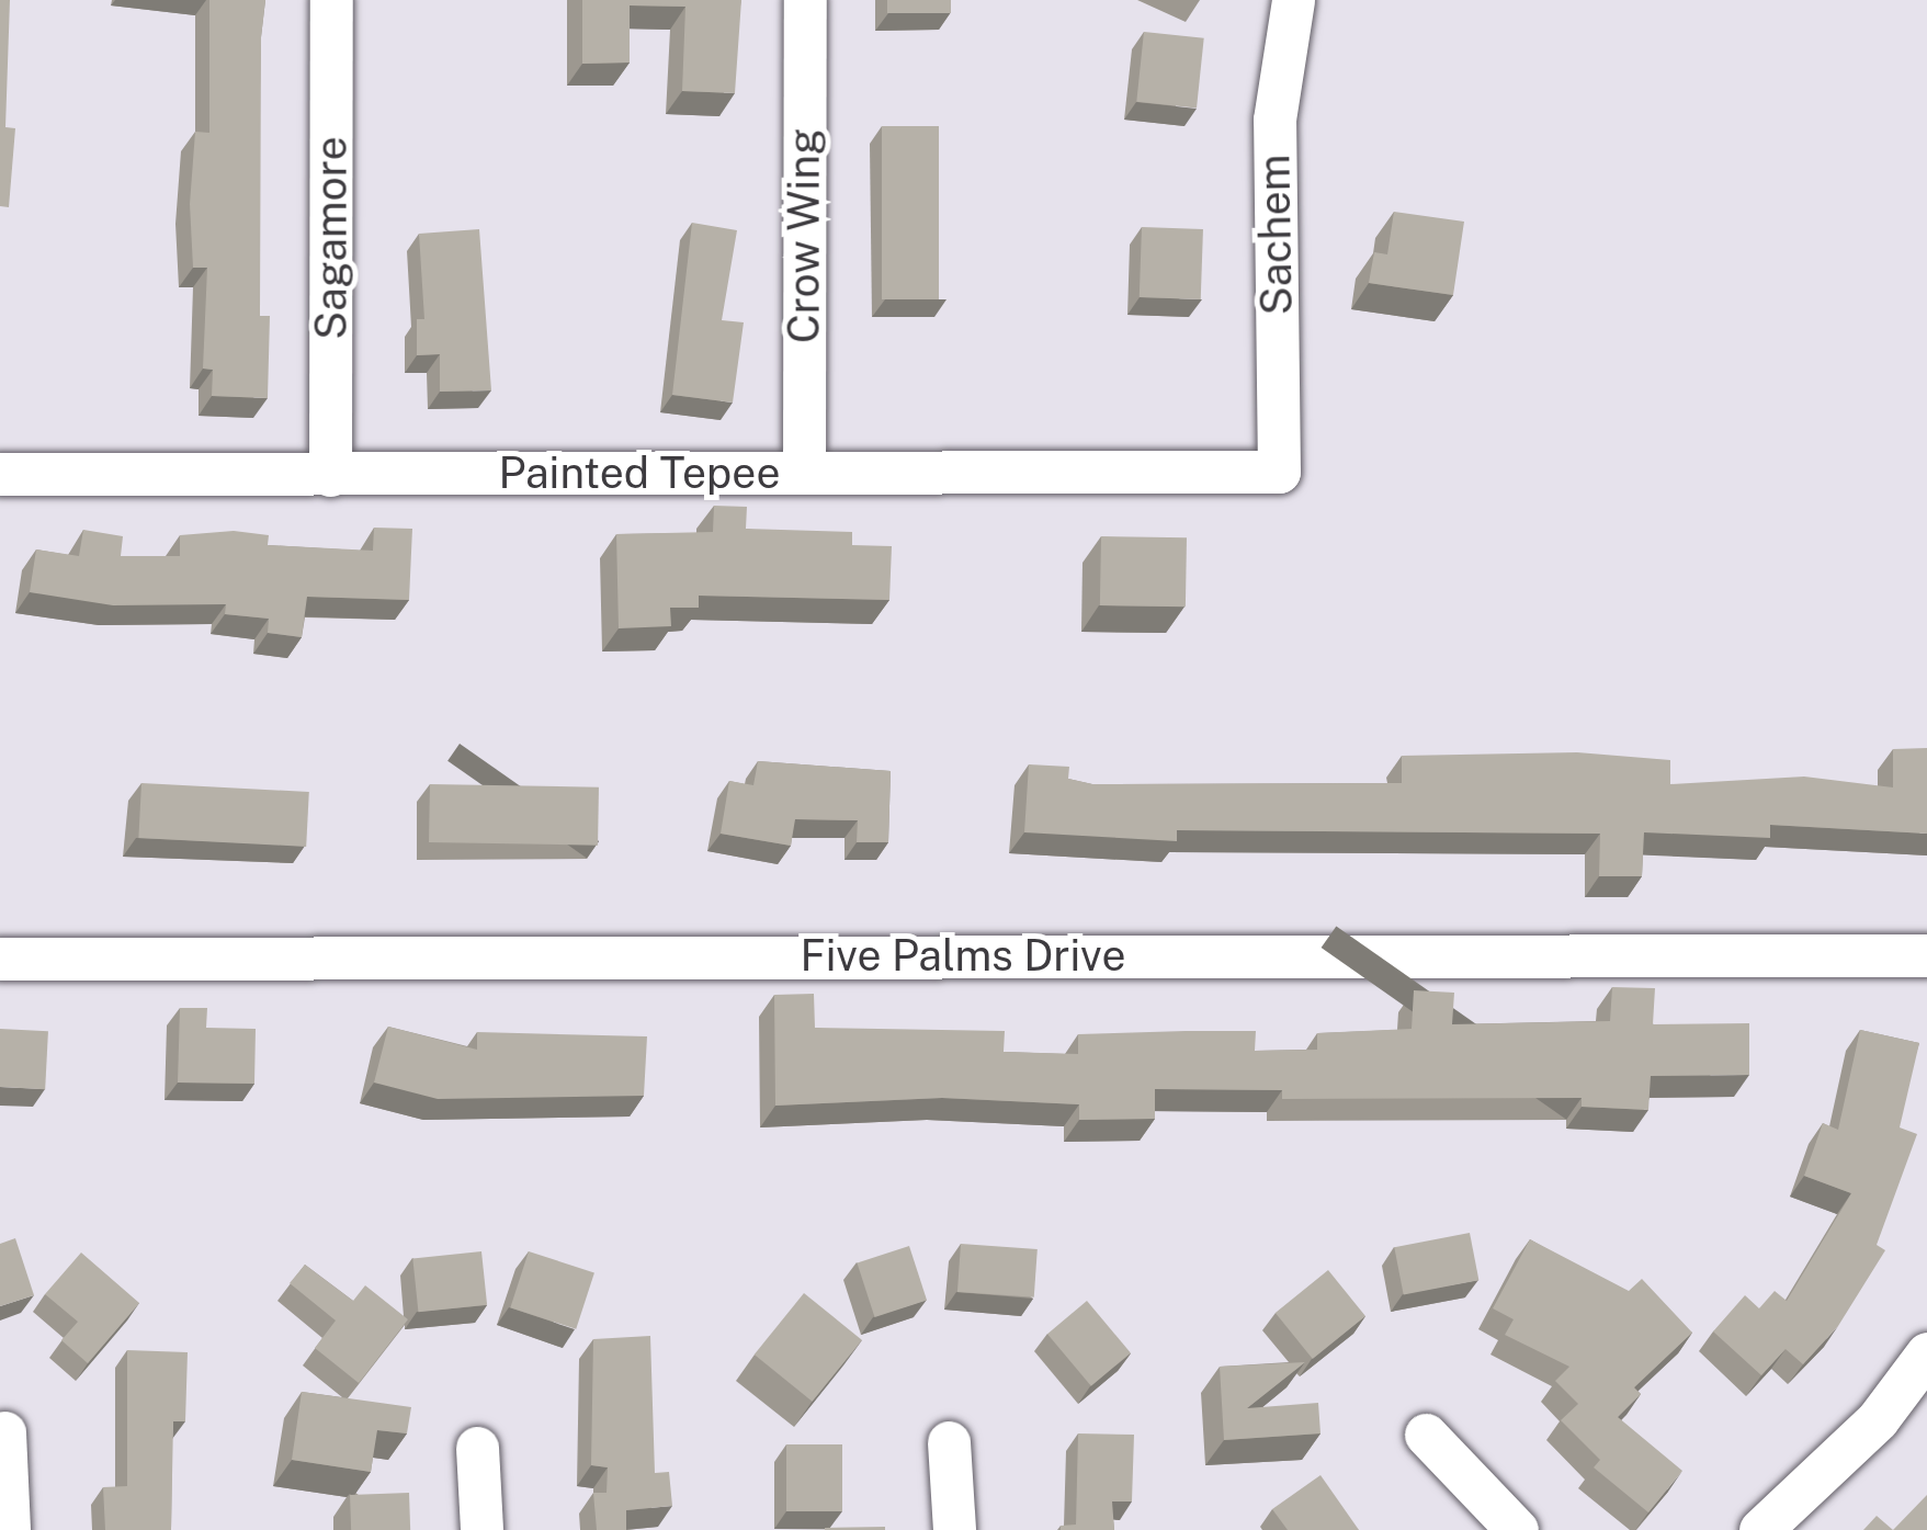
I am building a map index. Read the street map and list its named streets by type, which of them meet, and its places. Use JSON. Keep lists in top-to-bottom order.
{
  "streets": {
    "street": [
      "Sachem",
      "Crow Wing",
      "Sagamore",
      "Painted Tepee",
      "Five Palms Drive"
    ]
  },
  "crossings": [
    ["Sachem", "Painted Tepee"],
    ["Crow Wing", "Painted Tepee"],
    ["Sagamore", "Painted Tepee"]
  ]
}
